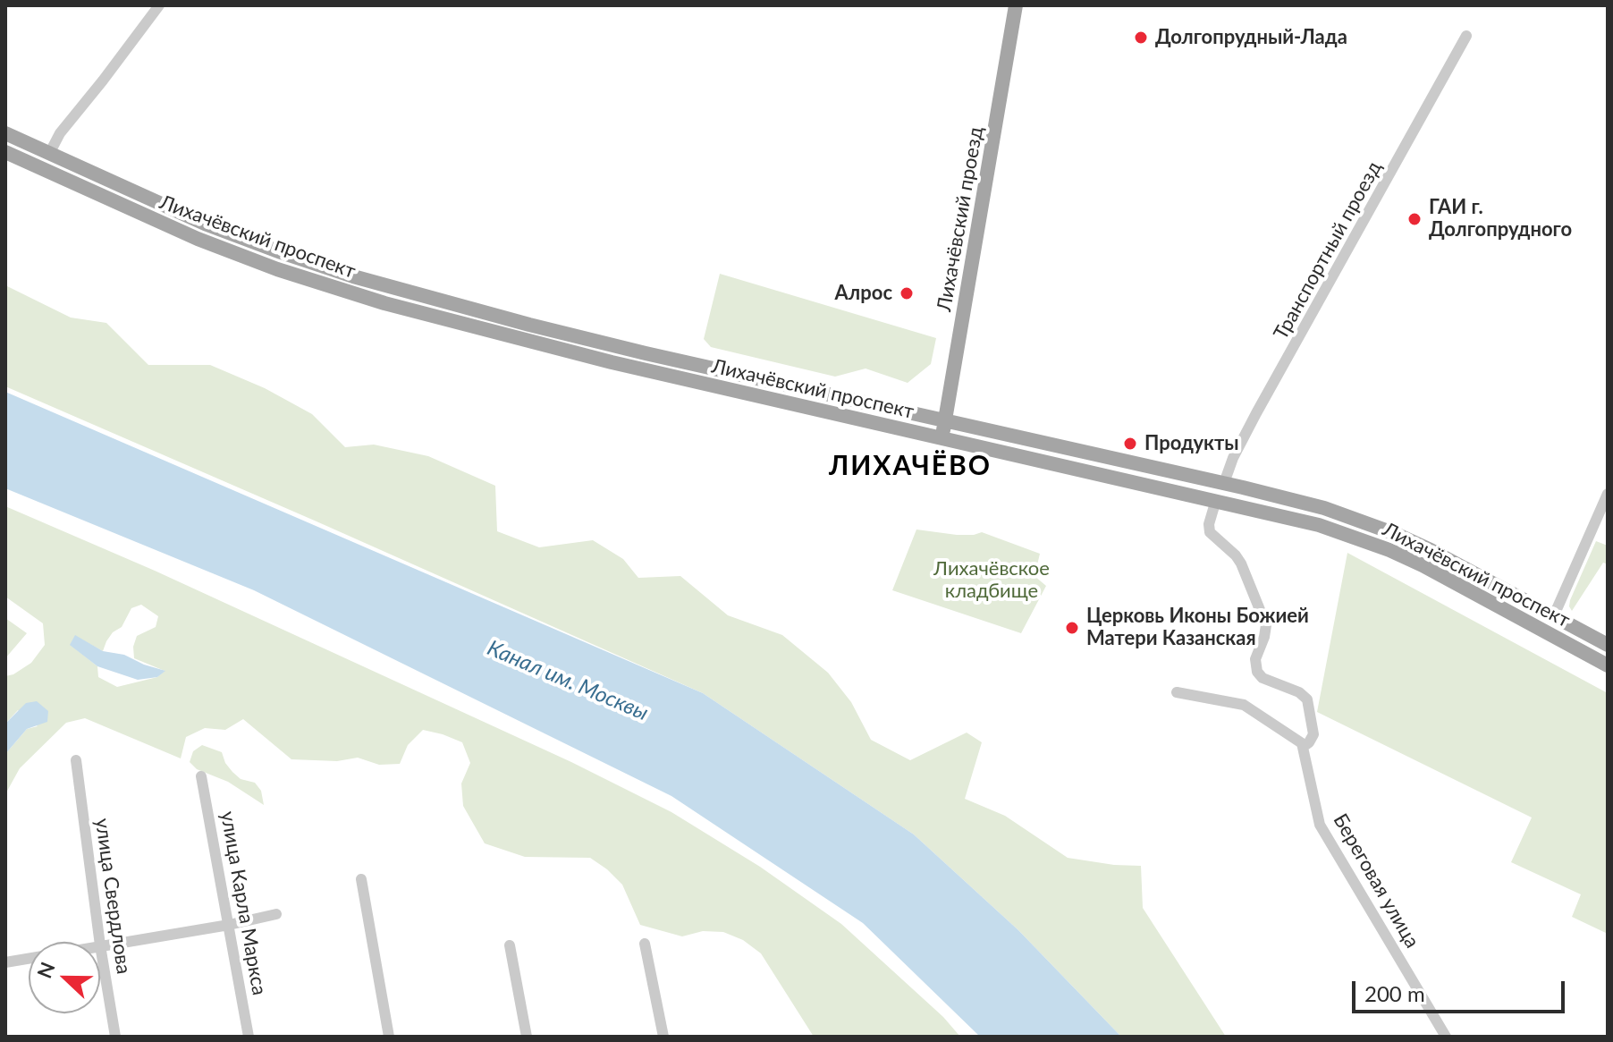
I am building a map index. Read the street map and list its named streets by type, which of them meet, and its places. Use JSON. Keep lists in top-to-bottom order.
{
  "streets": {
    "main road": ["Лихачёвский проезд", "Лихачёвский проспект"],
    "street": [
      "Транспортный проезд",
      "Береговая улица",
      "улица Свердлова",
      "улица Карла Маркса"
    ]
  },
  "crossings": [
    ["Лихачёвский проезд", "Лихачёвский проспект"],
    ["Лихачёвский проспект", "Транспортный проезд"]
  ],
  "districts": ["ЛИХАЧЁВО"],
  "water": ["Канал им. Москвы"],
  "parks": ["Лихачёвское кладбище"],
  "places": [
    "Долгопрудный-Лада",
    "ГАИ г. Долгопрудного",
    "Алрос",
    "Продукты",
    "Церковь Иконы Божией Матери Казанская"
  ],
  "scale_bar": "200 m",
  "north": "left"
}
